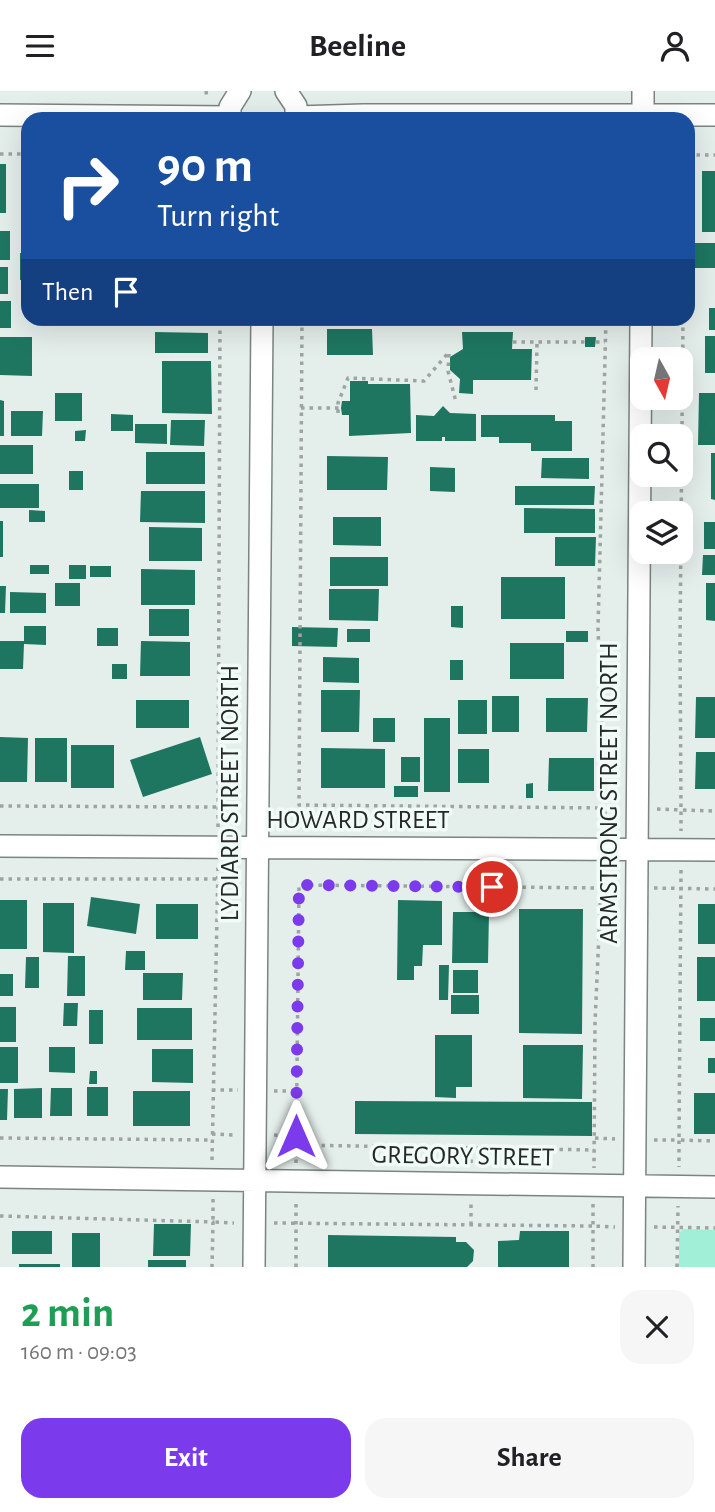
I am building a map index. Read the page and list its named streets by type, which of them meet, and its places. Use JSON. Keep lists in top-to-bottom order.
{
  "streets": {
    "street": [
      "LYDIARD STREET NORTH",
      "ARMSTRONG STREET NORTH",
      "HOWARD STREET",
      "GREGORY STREET"
    ]
  },
  "crossings": [
    ["LYDIARD STREET NORTH", "HOWARD STREET"],
    ["LYDIARD STREET NORTH", "GREGORY STREET"],
    ["ARMSTRONG STREET NORTH", "HOWARD STREET"],
    ["ARMSTRONG STREET NORTH", "GREGORY STREET"]
  ],
  "north": "bottom",
  "page": {
    "header": "Beeline",
    "turn": ["90 m", "Turn right"],
    "then": "Then",
    "heading": ["2 min", "160 m · 09:03"],
    "buttons": ["Exit", "Share"]
  }
}
